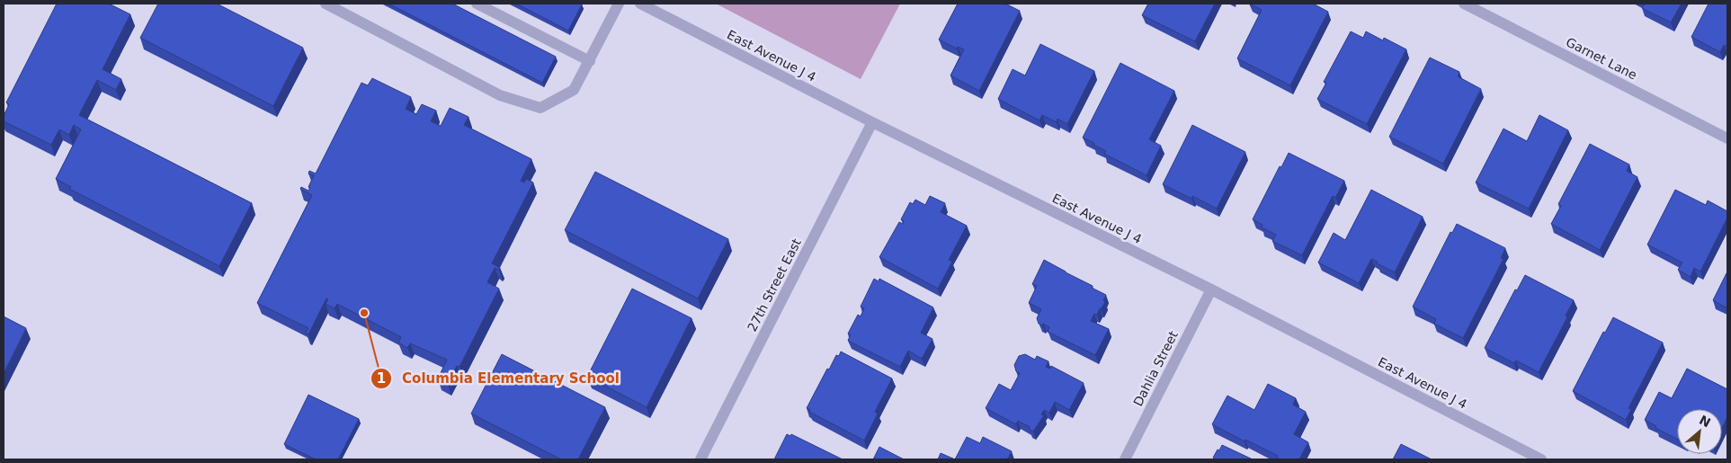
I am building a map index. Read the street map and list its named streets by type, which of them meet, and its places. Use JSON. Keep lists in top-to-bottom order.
{
  "streets": {
    "street": [
      "East Avenue J 4",
      "Garnet Lane",
      "27th Street East",
      "Dahlia Street"
    ]
  },
  "crossings": [
    ["East Avenue J 4", "27th Street East"],
    ["East Avenue J 4", "Dahlia Street"]
  ],
  "places": ["Columbia Elementary School"],
  "north": "top right"
}
